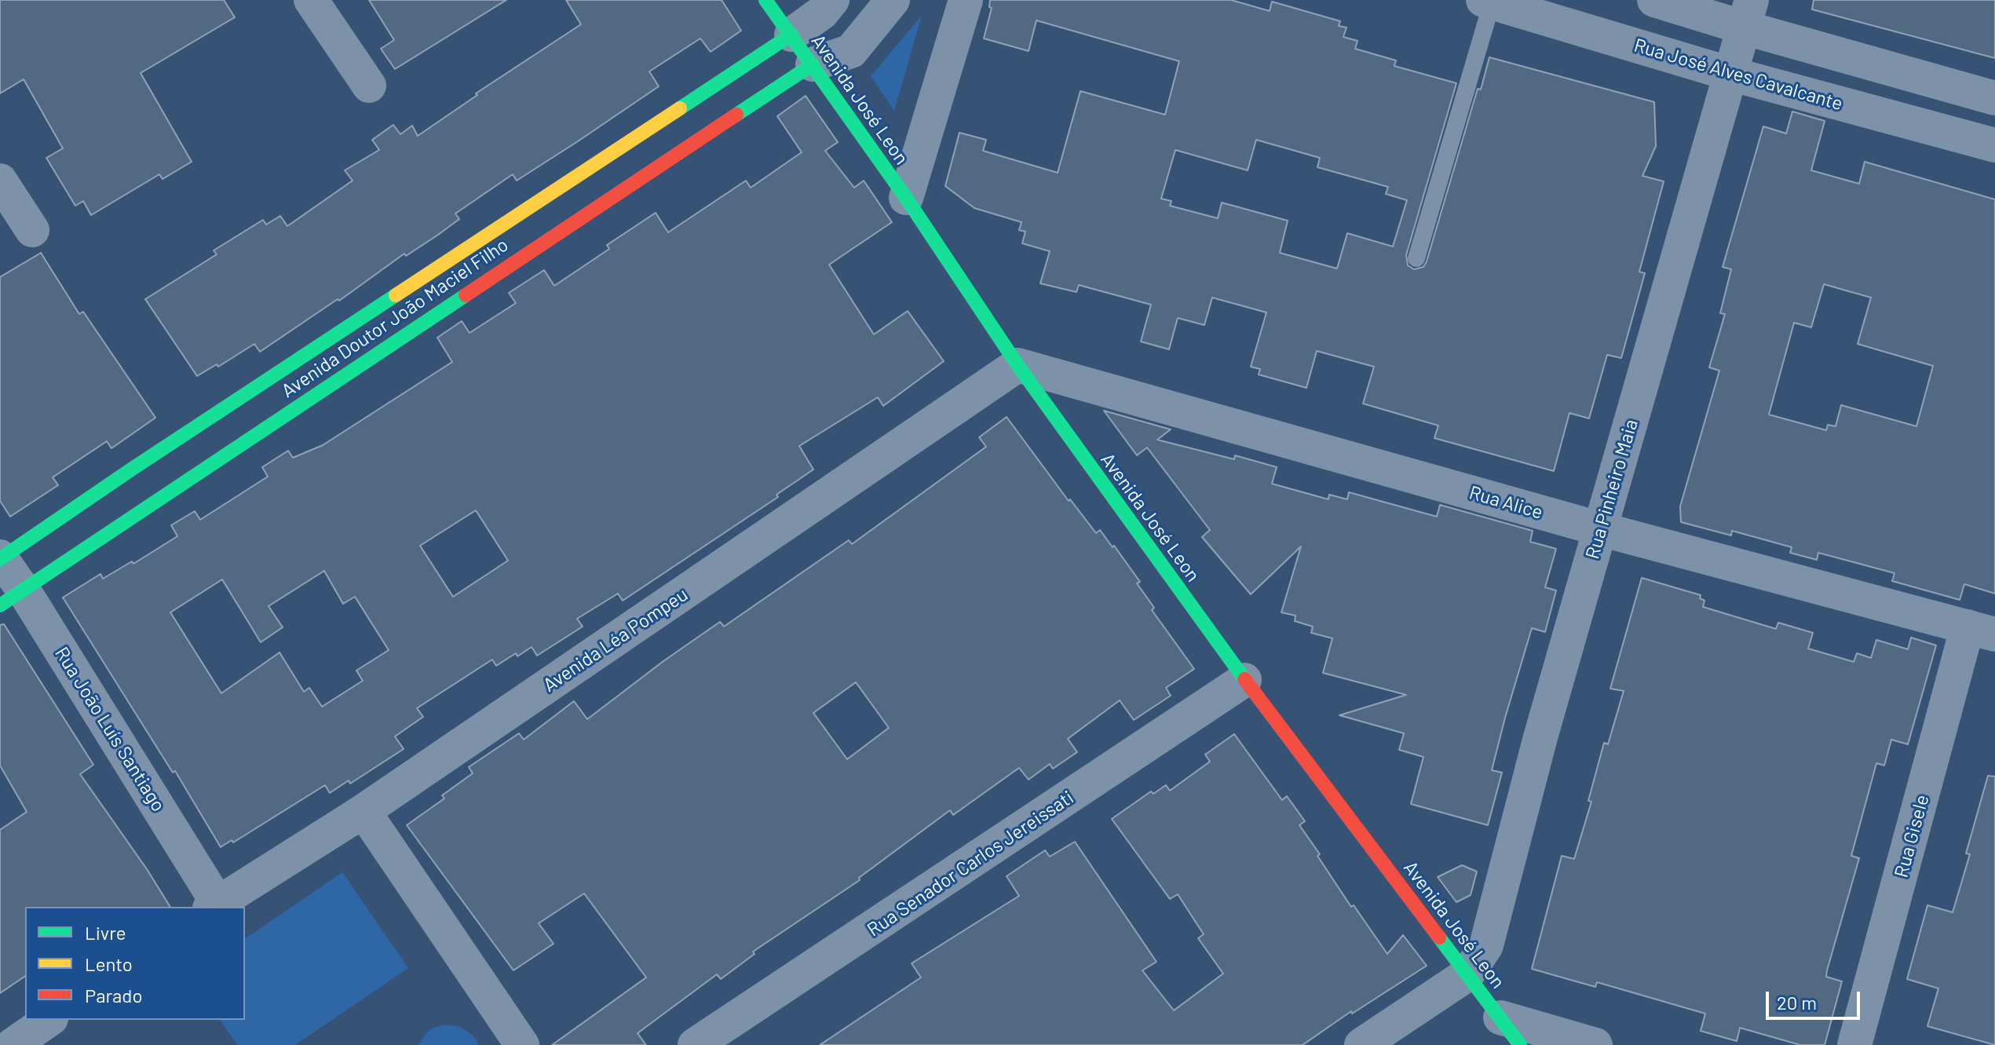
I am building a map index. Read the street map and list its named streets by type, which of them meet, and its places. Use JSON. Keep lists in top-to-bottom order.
{
  "streets": {
    "street": [
      "Rua José Alves Cavalcante",
      "Avenida José Leon",
      "Avenida Doutor João Maciel Filho",
      "Rua Pinheiro Maia",
      "Rua Alice",
      "Avenida Léa Pompeu",
      "Rua João Luís Santiago",
      "Rua Gisele",
      "Rua Senador Carlos Jereissati"
    ]
  },
  "crossings": [
    ["Rua José Alves Cavalcante", "Rua Pinheiro Maia"],
    ["Avenida José Leon", "Avenida Doutor João Maciel Filho"],
    ["Avenida José Leon", "Rua Pinheiro Maia"],
    ["Avenida José Leon", "Rua Alice"],
    ["Avenida José Leon", "Avenida Léa Pompeu"],
    ["Avenida José Leon", "Rua Senador Carlos Jereissati"],
    ["Avenida Doutor João Maciel Filho", "Rua João Luís Santiago"],
    ["Rua Pinheiro Maia", "Rua Alice"],
    ["Rua Alice", "Avenida Léa Pompeu"],
    ["Rua Alice", "Rua Gisele"],
    ["Avenida Léa Pompeu", "Rua João Luís Santiago"]
  ],
  "legend": ["Livre", "Lento", "Parado"],
  "scale_bar": "20 m"
}
